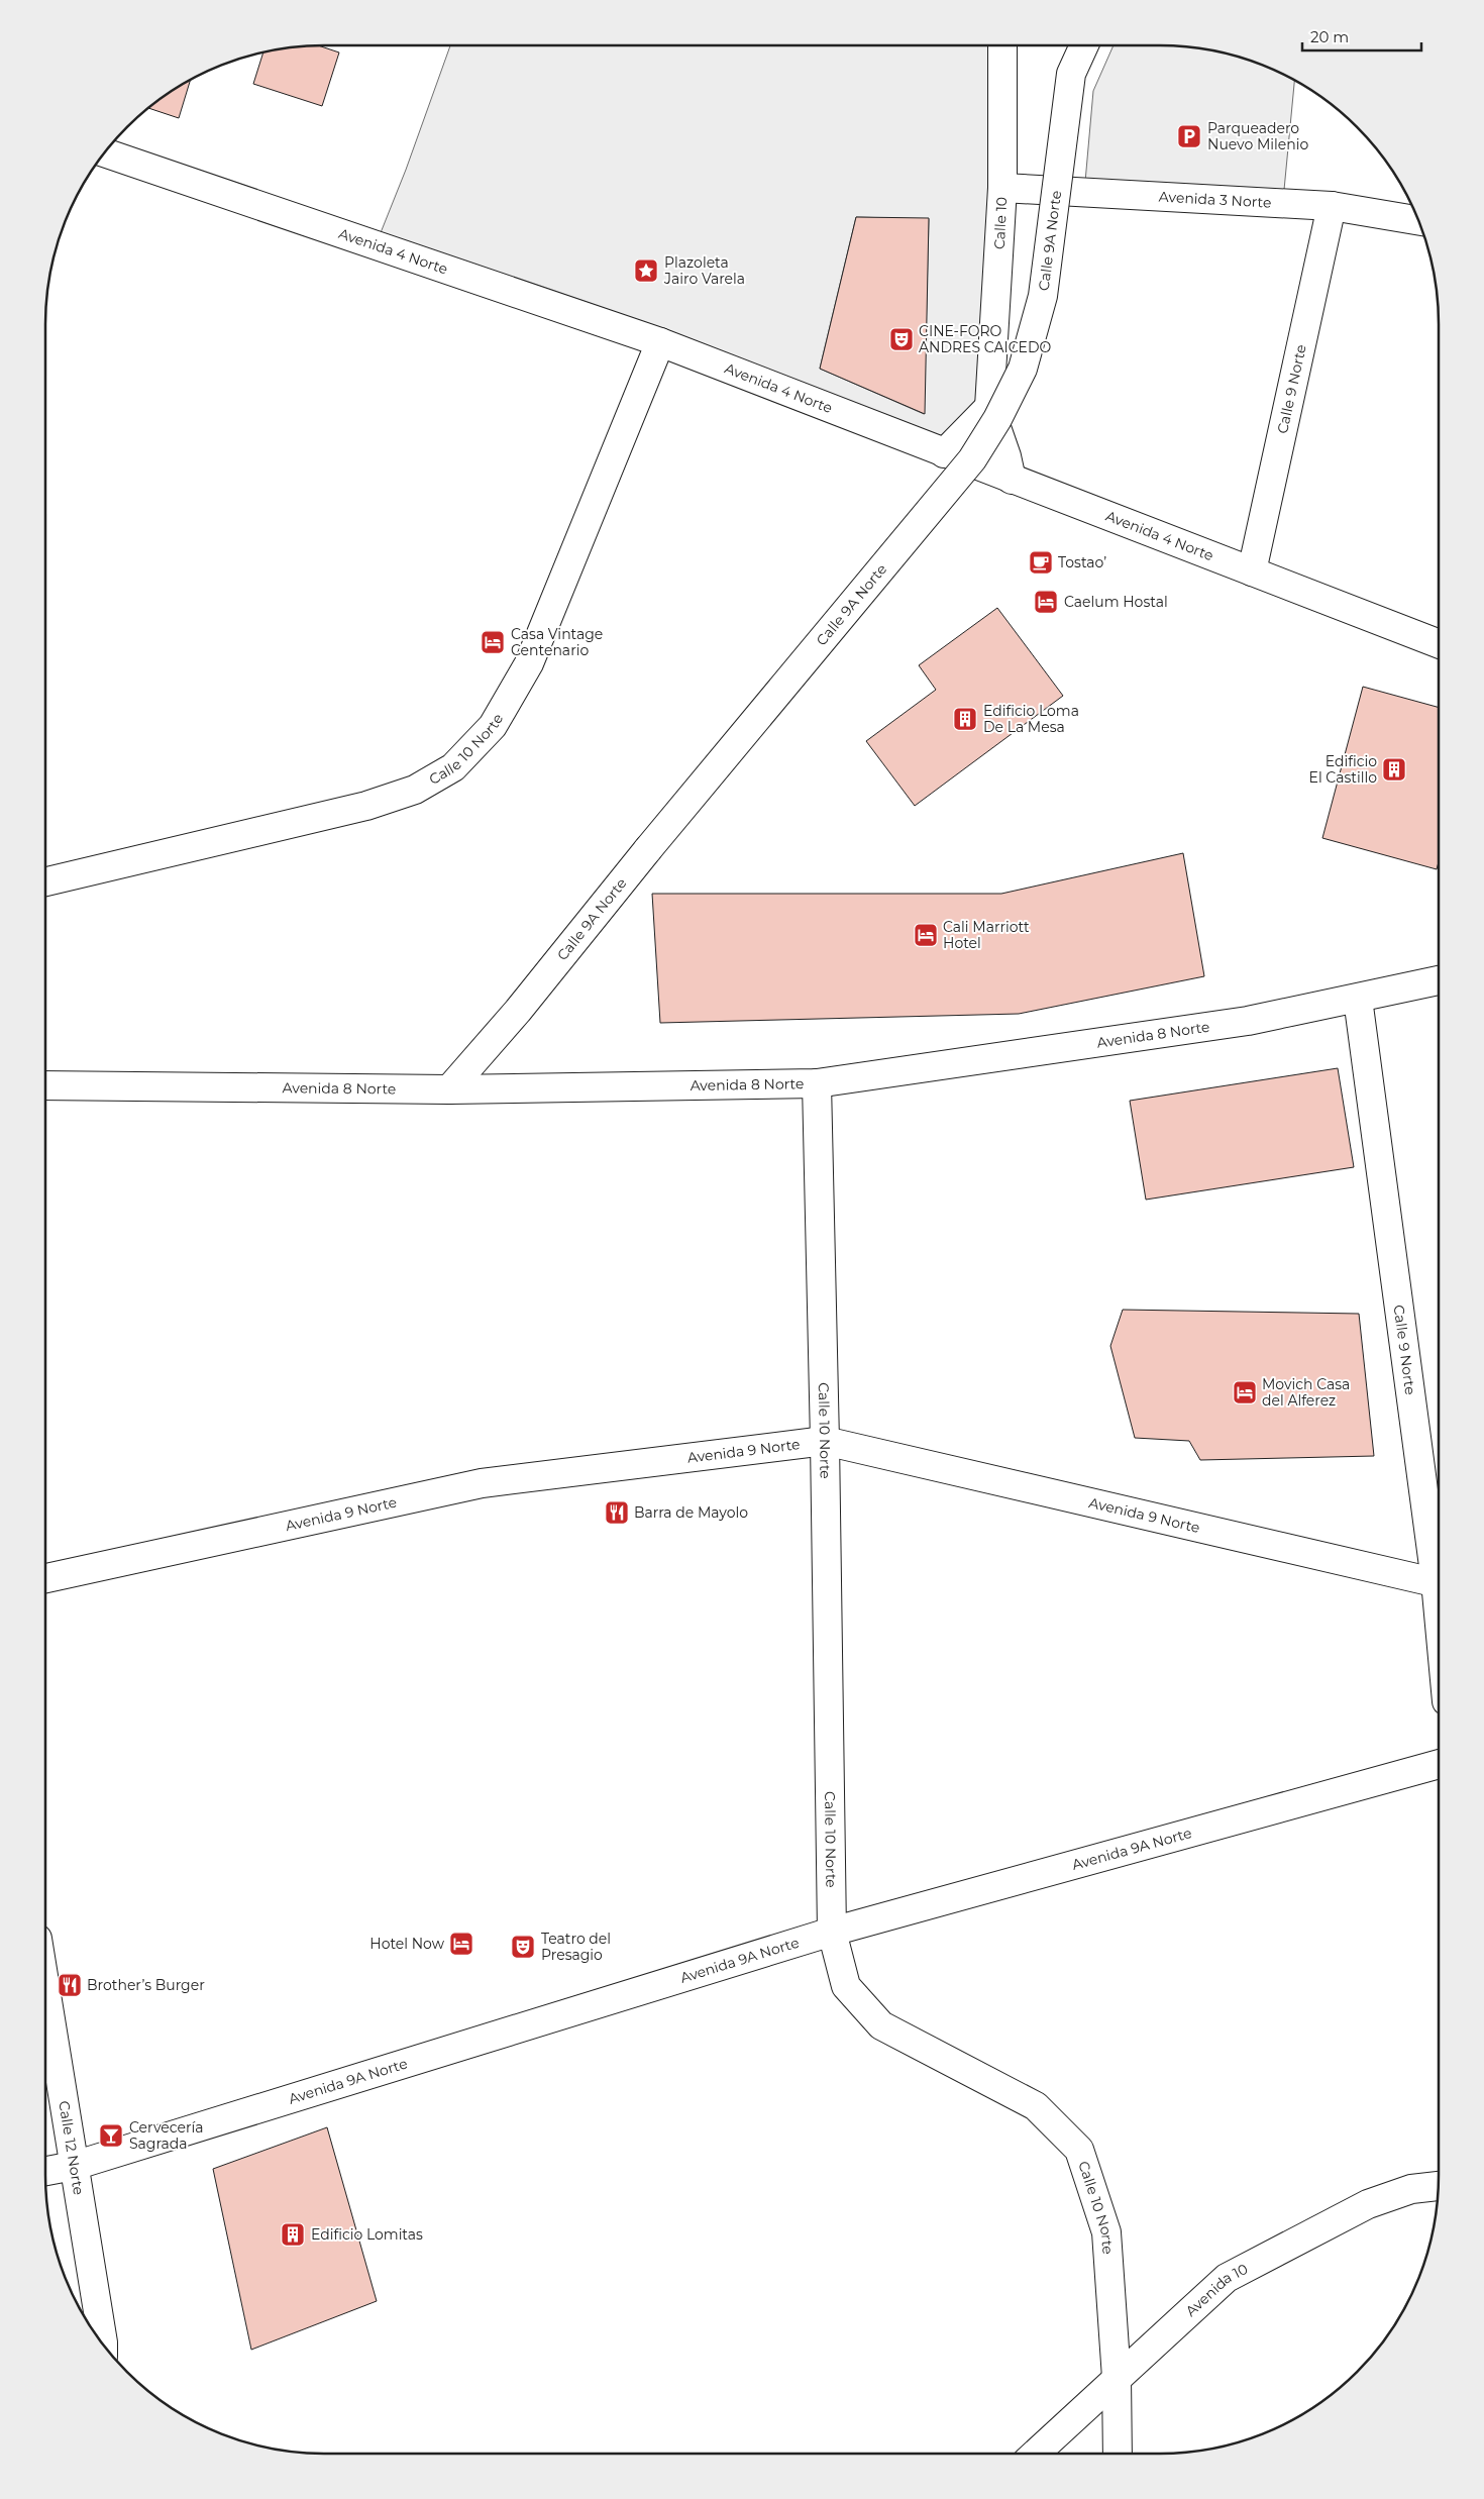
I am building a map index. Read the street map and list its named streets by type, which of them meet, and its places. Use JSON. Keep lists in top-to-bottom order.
{
  "streets": {
    "street": [
      "Avenida 3 Norte",
      "Calle 10",
      "Calle 9A Norte",
      "Avenida 4 Norte",
      "Calle 9 Norte",
      "Calle 10 Norte",
      "Avenida 8 Norte",
      "Avenida 9 Norte",
      "Avenida 9A Norte",
      "Calle 12 Norte",
      "Avenida 10"
    ]
  },
  "crossings": [
    ["Avenida 3 Norte", "Calle 10"],
    ["Avenida 3 Norte", "Calle 9 Norte"],
    ["Calle 10", "Avenida 4 Norte"],
    ["Calle 9A Norte", "Avenida 8 Norte"],
    ["Avenida 4 Norte", "Calle 9 Norte"],
    ["Avenida 4 Norte", "Calle 10 Norte"],
    ["Calle 9 Norte", "Avenida 8 Norte"],
    ["Calle 10 Norte", "Avenida 8 Norte"],
    ["Calle 10 Norte", "Avenida 9 Norte"],
    ["Calle 10 Norte", "Avenida 9A Norte"],
    ["Calle 10 Norte", "Avenida 10"],
    ["Avenida 9A Norte", "Calle 12 Norte"]
  ],
  "places": {
    "parking": ["Parqueadero Nuevo Milenio"],
    "place": ["Plazoleta Jairo Varela"],
    "theatre": ["CINE-FORO ANDRES CAICEDO", "Teatro del Presagio"],
    "cafe": ["Tostao’"],
    "hotel": [
      "Caelum Hostal",
      "Casa Vintage Centenario",
      "Cali Marriott Hotel",
      "Movich Casa del Alferez",
      "Hotel Now"
    ],
    "building": ["Edificio Loma De La Mesa", "Edificio El Castillo", "Edificio Lomitas"],
    "restaurant": ["Barra de Mayolo", "Brother’s Burger"],
    "bar": ["Cervecería Sagrada"]
  },
  "scale_bar": "20 m"
}
